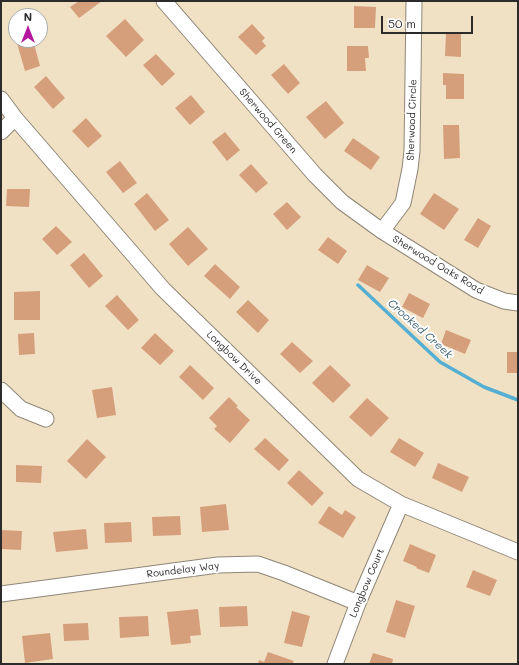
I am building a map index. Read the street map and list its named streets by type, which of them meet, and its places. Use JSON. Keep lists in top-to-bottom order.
{
  "streets": {
    "street": [
      "Sherwood Circle",
      "Sherwood Green",
      "Sherwood Oaks Road",
      "Longbow Drive",
      "Roundelay Way",
      "Longbow Court"
    ]
  },
  "crossings": [
    ["Sherwood Circle", "Sherwood Green"],
    ["Sherwood Circle", "Sherwood Oaks Road"],
    ["Sherwood Green", "Sherwood Oaks Road"],
    ["Longbow Drive", "Longbow Court"],
    ["Roundelay Way", "Longbow Court"]
  ],
  "water": ["Crooked Creek"],
  "scale_bar": "50 m",
  "north": "top"
}
